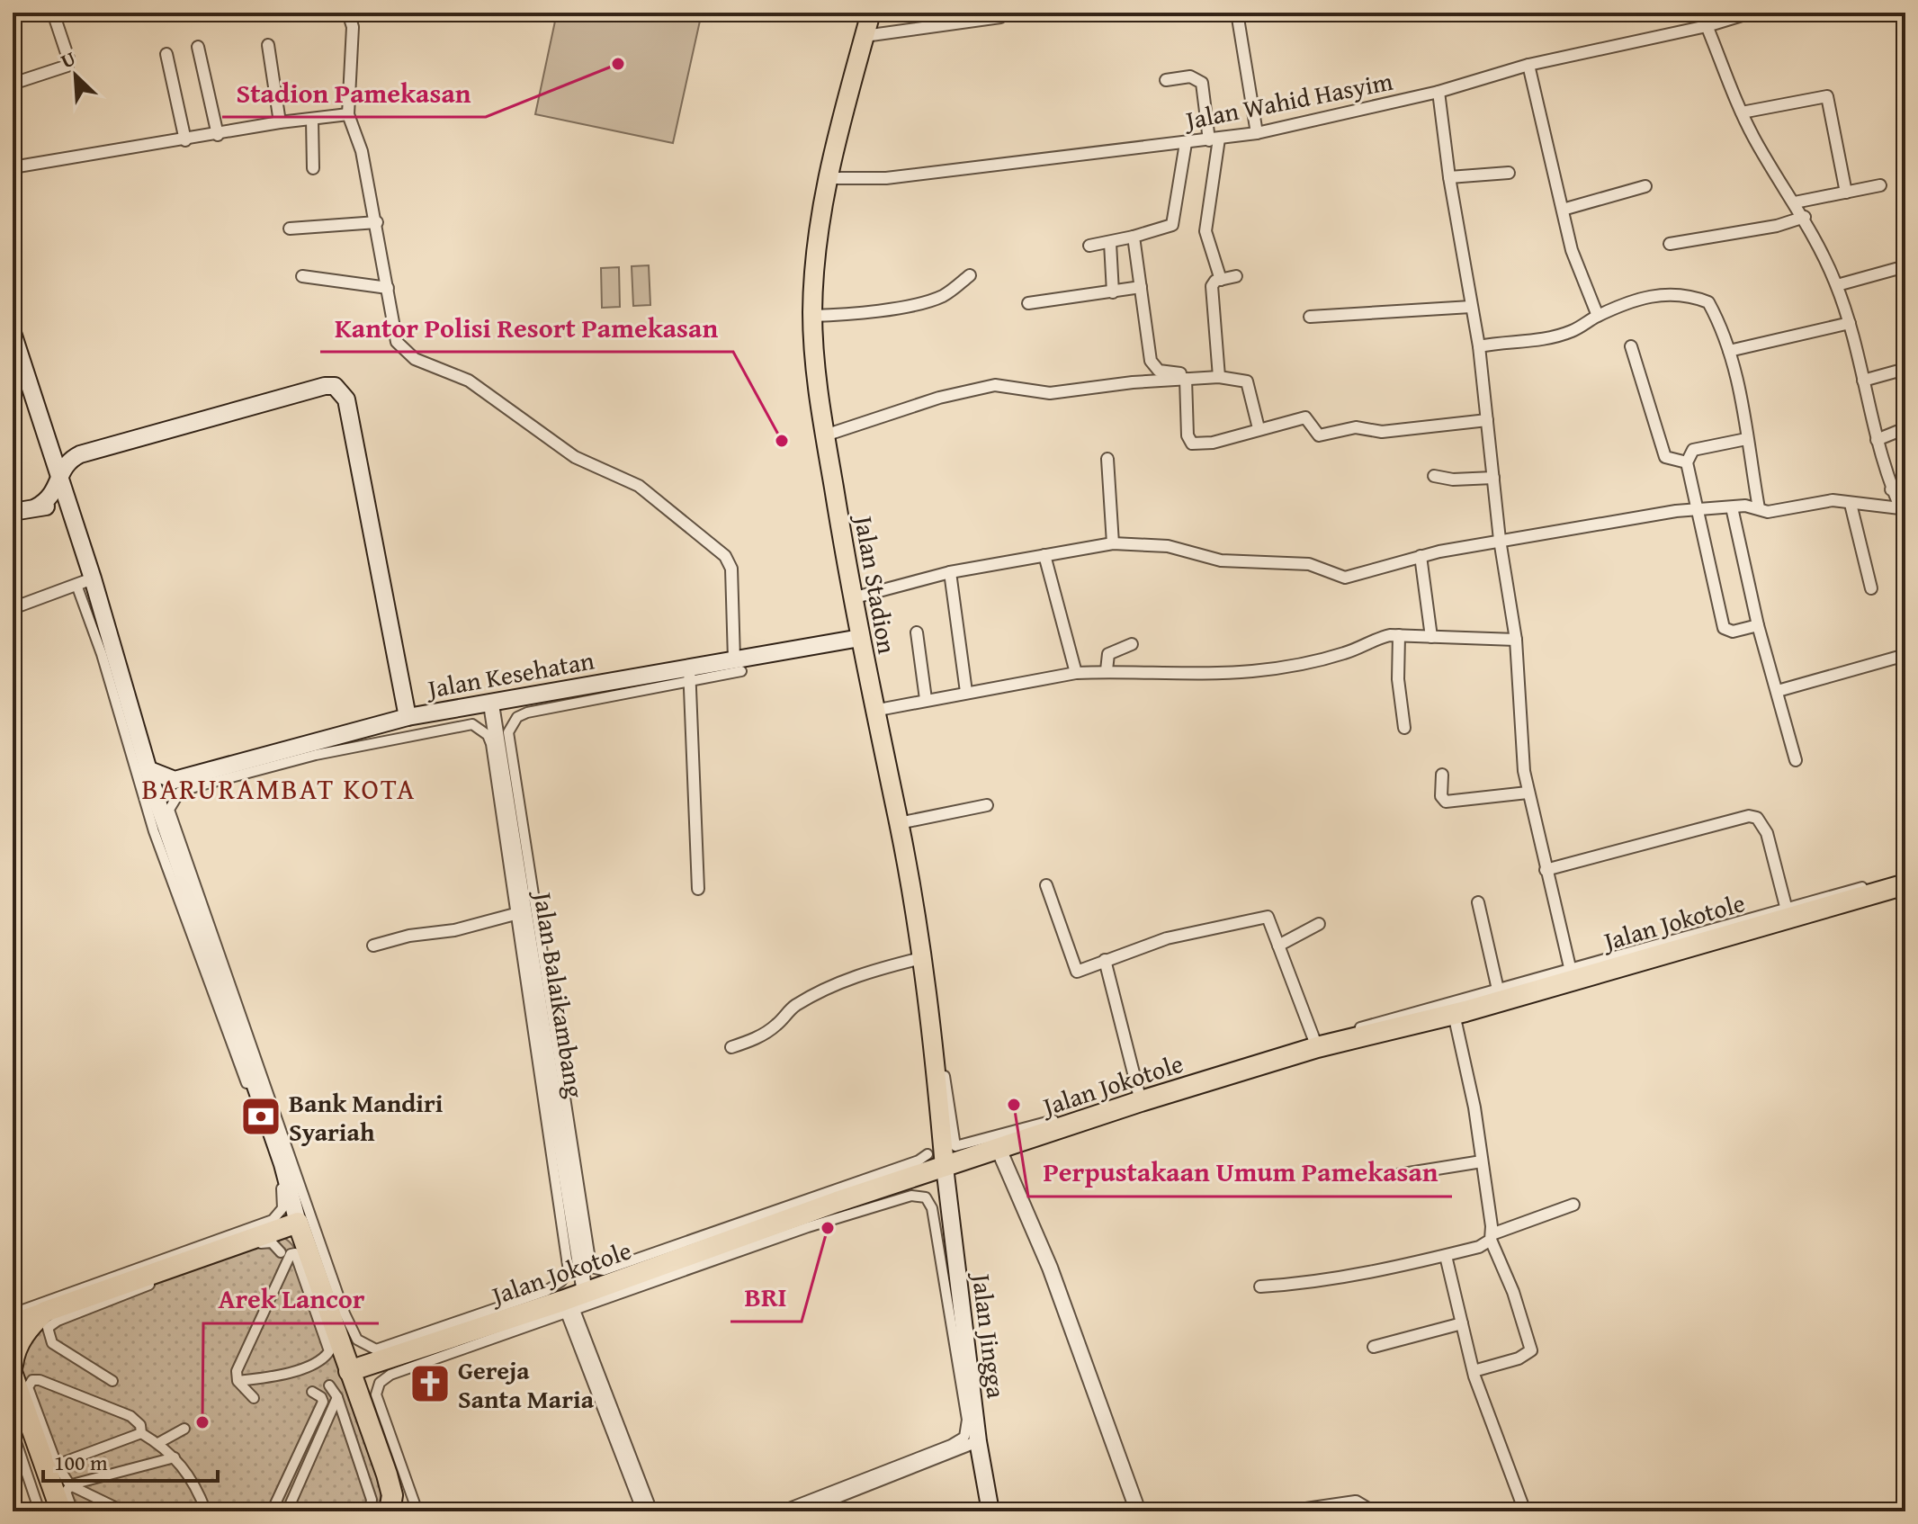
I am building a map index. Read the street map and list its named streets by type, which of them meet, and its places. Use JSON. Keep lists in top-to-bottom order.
{
  "streets": {
    "highway": ["Jalan Jokotole"],
    "main road": ["Jalan Stadion", "Jalan Kesehatan", "Jalan Jingga"],
    "street": ["Jalan Wahid Hasyim", "Jalan Balaikambang"]
  },
  "crossings": [
    ["Jalan Wahid Hasyim", "Jalan Stadion"],
    ["Jalan Stadion", "Jalan Kesehatan"],
    ["Jalan Stadion", "Jalan Jokotole"],
    ["Jalan Stadion", "Jalan Jingga"],
    ["Jalan Kesehatan", "Jalan Balaikambang"],
    ["Jalan Jokotole", "Jalan Balaikambang"],
    ["Jalan Jokotole", "Jalan Jingga"]
  ],
  "districts": ["BARURAMBAT KOTA"],
  "places": {
    "other": [
      "Stadion Pamekasan",
      "Kantor Polisi Resort Pamekasan",
      "Perpustakaan Umum Pamekasan",
      "BRI",
      "Arek Lancor"
    ],
    "bank": ["Bank Mandiri Syariah"],
    "church": ["Gereja Santa Maria"]
  },
  "scale_bar": "100 m",
  "north": "top left"
}
